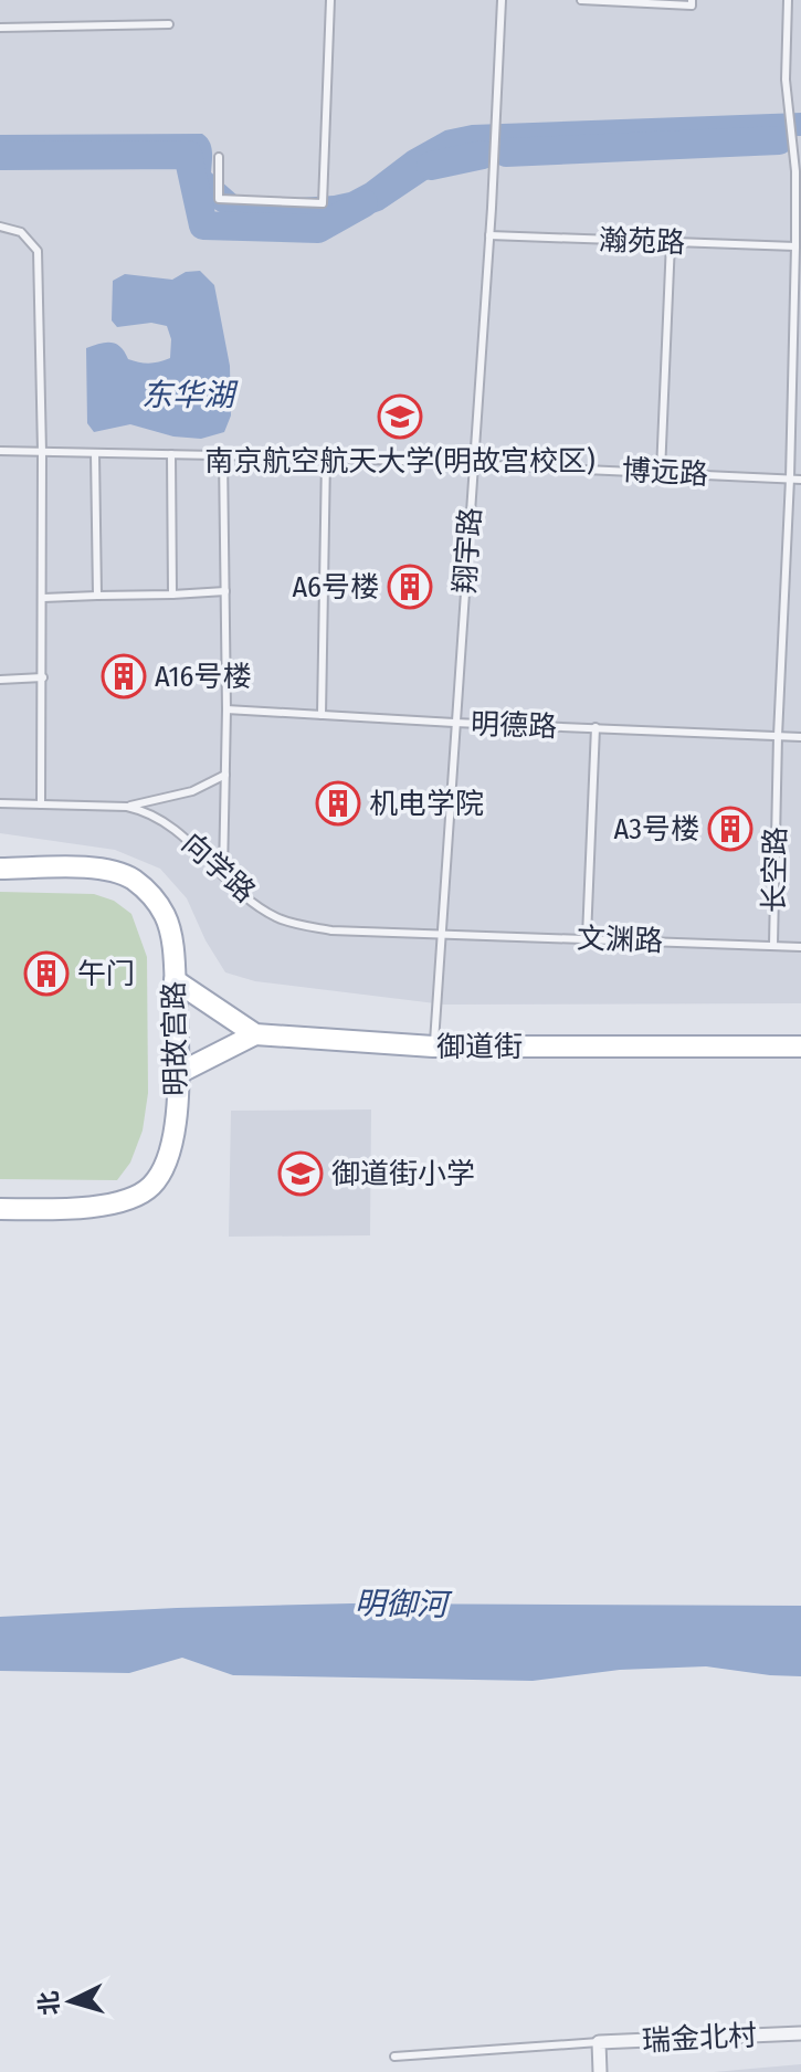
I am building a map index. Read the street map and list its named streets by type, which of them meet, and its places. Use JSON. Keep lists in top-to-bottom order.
{
  "streets": {
    "main road": ["明故宫路", "御道街"],
    "street": ["瑞金北村"],
    "lane": [
      "瀚苑路",
      "博远路",
      "翔宇路",
      "明德路",
      "向学路",
      "长空路",
      "文渊路"
    ]
  },
  "crossings": [
    ["瀚苑路", "翔宇路"],
    ["瀚苑路", "长空路"],
    ["博远路", "翔宇路"],
    ["博远路", "长空路"],
    ["翔宇路", "明德路"],
    ["翔宇路", "向学路"],
    ["翔宇路", "文渊路"],
    ["翔宇路", "御道街"],
    ["明德路", "长空路"],
    ["向学路", "文渊路"],
    ["长空路", "文渊路"],
    ["明故宫路", "御道街"]
  ],
  "water": ["东华湖", "明御河"],
  "places": {
    "school or university": ["南京航空航天大学(明故宫校区)", "御道街小学"],
    "building": [
      "A6号楼",
      "A16号楼",
      "机电学院",
      "A3号楼",
      "午门"
    ]
  },
  "north": "left"
}
